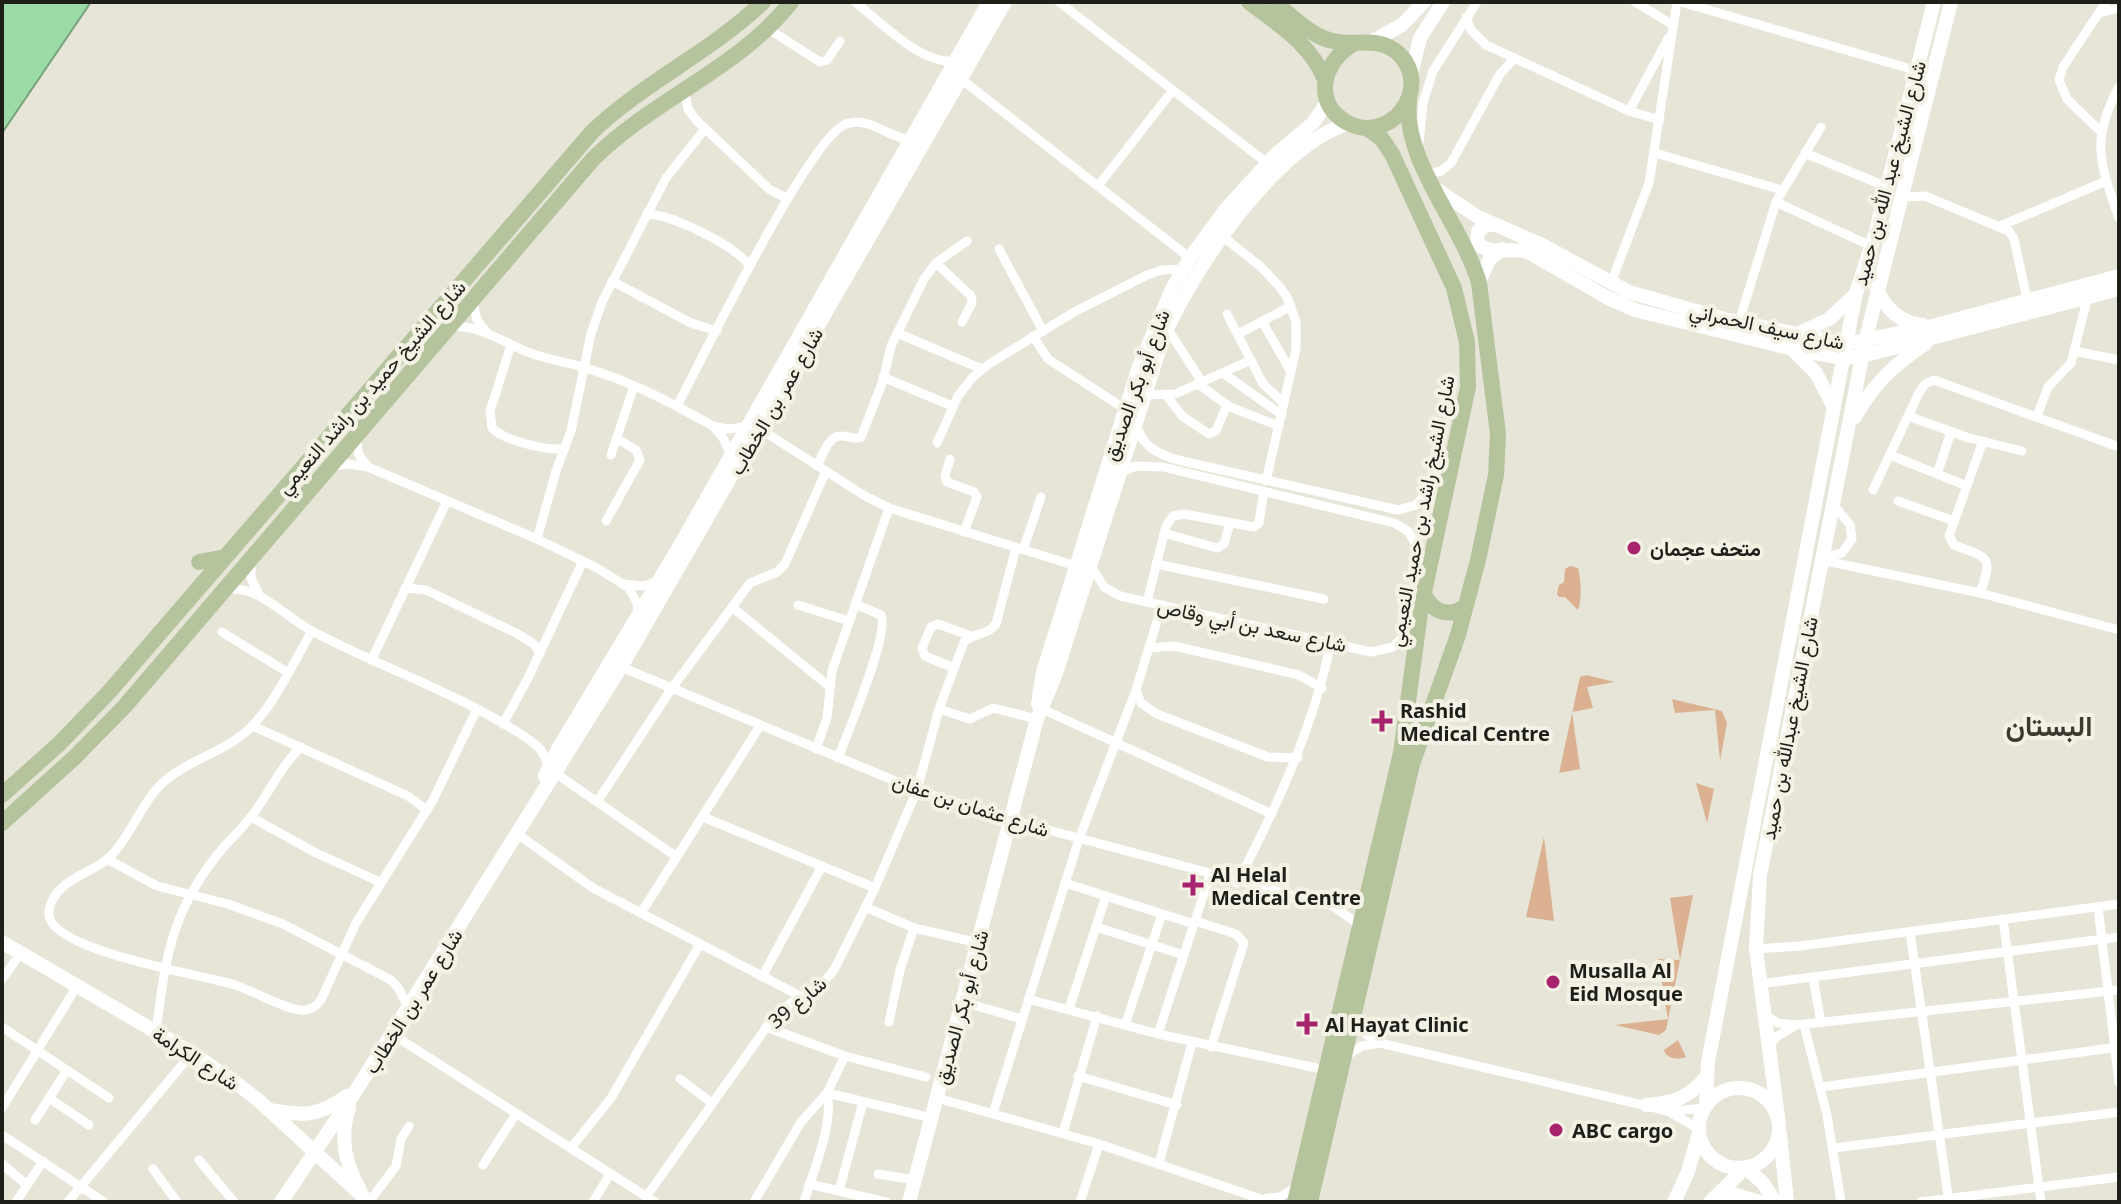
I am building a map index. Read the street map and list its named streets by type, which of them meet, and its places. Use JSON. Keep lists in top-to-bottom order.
{
  "streets": {
    "main road": ["شارع الشيخ حميد بن راشد النعيمي", "شارع الشيخ راشد بن حميد النعيمي"],
    "street": [
      "شارع الشيخ عبد الله بن حميد",
      "شارع سيف الحمراني",
      "شارع أبو بكر الصديق",
      "شارع عمر بن الخطاب",
      "شارع سعد بن أبي وقاص",
      "شارع الشيخ عبدالله بن حميد",
      "شارع عثمان بن عفان",
      "شارع 39",
      "شارع الكرامة"
    ]
  },
  "crossings": [
    ["شارع الشيخ عبد الله بن حميد", "شارع سيف الحمراني"],
    ["شارع الشيخ عبد الله بن حميد", "شارع الشيخ عبدالله بن حميد"],
    ["شارع سيف الحمراني", "شارع الشيخ عبدالله بن حميد"],
    ["شارع أبو بكر الصديق", "شارع الشيخ راشد بن حميد النعيمي"],
    ["شارع أبو بكر الصديق", "شارع سعد بن أبي وقاص"],
    ["شارع أبو بكر الصديق", "شارع عثمان بن عفان"],
    ["شارع عمر بن الخطاب", "شارع عثمان بن عفان"],
    ["شارع عمر بن الخطاب", "شارع الكرامة"],
    ["شارع الشيخ راشد بن حميد النعيمي", "شارع سعد بن أبي وقاص"],
    ["شارع الشيخ راشد بن حميد النعيمي", "شارع عثمان بن عفان"],
    ["شارع عثمان بن عفان", "شارع 39"]
  ],
  "districts": ["البستان"],
  "places": {
    "other": ["متحف عجمان", "Musalla Al Eid Mosque", "ABC cargo"],
    "health": ["Rashid Medical Centre", "Al Helal Medical Centre", "Al Hayat Clinic"]
  }
}
